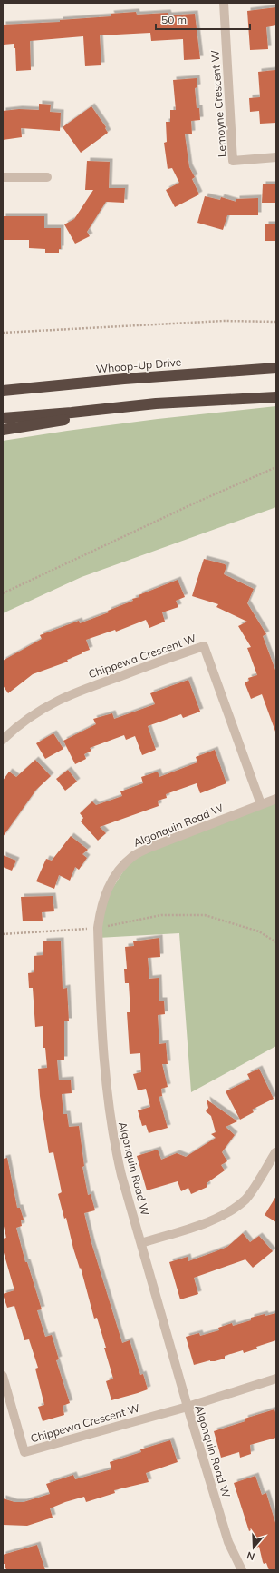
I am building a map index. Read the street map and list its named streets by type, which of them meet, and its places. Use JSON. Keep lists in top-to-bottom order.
{
  "streets": {
    "highway": ["Whoop-Up Drive"],
    "street": ["Lemoyne Crescent W", "Chippewa Crescent W", "Algonquin Road W"]
  },
  "crossings": [
    ["Chippewa Crescent W", "Algonquin Road W"]
  ],
  "scale_bar": "50 m",
  "north": "bottom"
}
